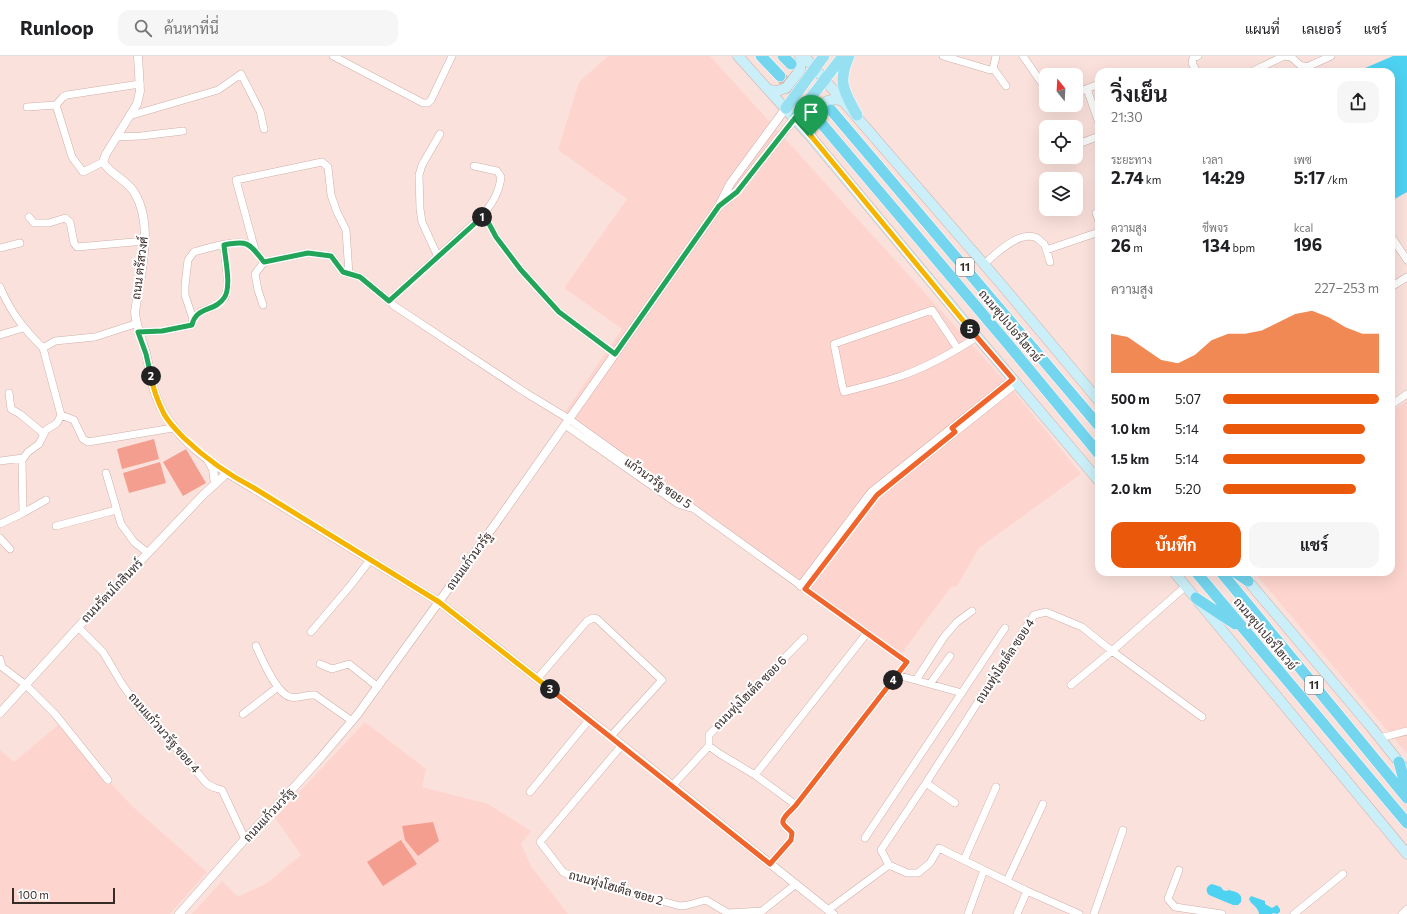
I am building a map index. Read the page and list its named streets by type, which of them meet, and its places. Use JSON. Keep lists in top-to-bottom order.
{
  "streets": {
    "highway": ["11", "ถนนซุปเปอร์ไฮเวย์"],
    "main road": ["ถนนแก้วนวรัฐ"],
    "street": [
      "ถนน ตรัสวงศ์",
      "แก้วนวรัฐ ซอย 5",
      "ถนนรัตนโกสินทร์",
      "ถนนทุ่งโฮเต็ล ซอย 4",
      "ถนนทุ่งโฮเต็ล ซอย 6",
      "ถนนแก้วนวรัฐ ซอย 4",
      "ถนนทุ่งโฮเต็ล ซอย 2"
    ]
  },
  "crossings": [
    ["ถนน ตรัสวงศ์", "ถนนแก้วนวรัฐ"],
    ["ถนน ตรัสวงศ์", "ถนนรัตนโกสินทร์"],
    ["ถนน ตรัสวงศ์", "ถนนทุ่งโฮเต็ล ซอย 6"],
    ["ถนน ตรัสวงศ์", "ถนนทุ่งโฮเต็ล ซอย 2"],
    ["แก้วนวรัฐ ซอย 5", "ถนนแก้วนวรัฐ"],
    ["ถนนแก้วนวรัฐ", "ถนนแก้วนวรัฐ ซอย 4"],
    ["ถนนรัตนโกสินทร์", "ถนนแก้วนวรัฐ ซอย 4"]
  ],
  "scale_bar": "100 m",
  "north": "top",
  "page": {
    "header": "Runloop",
    "search": "ค้นหาที่นี่",
    "nav": ["แผนที่", "เลเยอร์", "แชร์"],
    "heading": ["วิ่งเย็น", "21:30"],
    "stats": [
      ["ระยะทาง", "2.74 km"],
      ["เวลา", "14:29"],
      ["เพซ", "5:17 /km"],
      ["ความสูง", "26 m"],
      ["ชีพจร", "134 bpm"],
      ["kcal", "196"]
    ],
    "pins": [
      "1",
      "5",
      "2",
      "4",
      "3"
    ],
    "chart": ["ความสูง", "227–253 m"],
    "list": [
      {
        "name": "500 m",
        "note": "5:07"
      },
      {
        "name": "1.0 km",
        "note": "5:14"
      },
      {
        "name": "1.5 km",
        "note": "5:14"
      },
      {
        "name": "2.0 km",
        "note": "5:20"
      }
    ],
    "buttons": ["บันทึก", "แชร์"],
    "scale": "100 m"
  }
}
